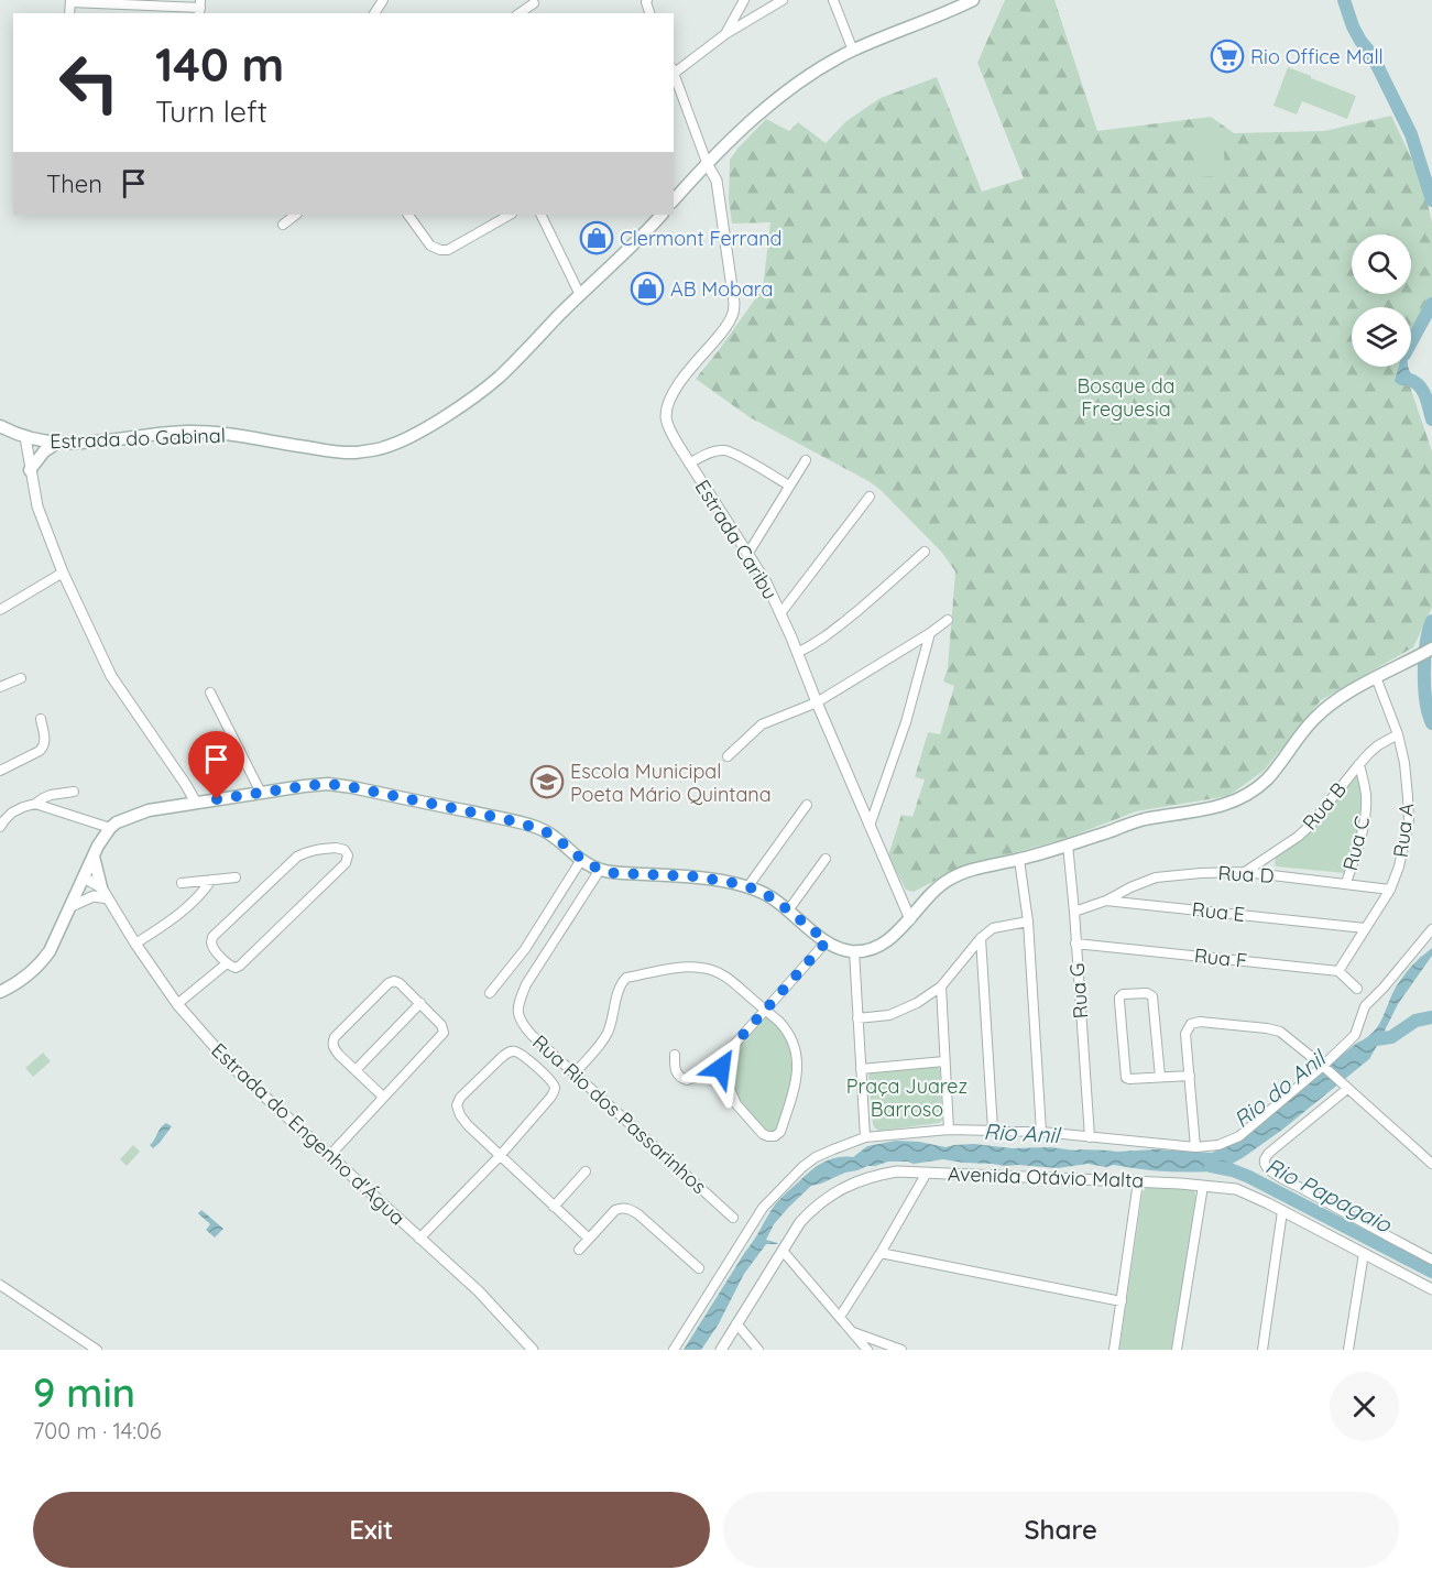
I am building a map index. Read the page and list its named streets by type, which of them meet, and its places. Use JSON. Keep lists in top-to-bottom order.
{
  "streets": {
    "main road": ["Estrada do Gabinal"],
    "street": [
      "Estrada Caribu",
      "Rua B",
      "Rua A",
      "Rua C",
      "Rua D",
      "Rua E",
      "Rua F",
      "Rua G",
      "Rua Rio dos Passarinhos",
      "Estrada do Engenho d'Água",
      "Avenida Otávio Malta"
    ]
  },
  "crossings": [
    ["Rua B", "Rua A"],
    ["Rua B", "Rua C"],
    ["Rua B", "Rua D"],
    ["Rua A", "Rua D"],
    ["Rua A", "Rua E"],
    ["Rua A", "Rua F"],
    ["Rua C", "Rua D"],
    ["Rua D", "Rua E"],
    ["Rua E", "Rua G"],
    ["Rua F", "Rua G"]
  ],
  "water": ["Rio do Anil", "Rio Anil", "Rio Papagaio"],
  "parks": ["Bosque da Freguesia", "Praça Juarez Barroso"],
  "places": {
    "supermarket": ["Rio Office Mall"],
    "shop": ["Clermont Ferrand", "AB Mobara"],
    "school or university": ["Escola Municipal Poeta Mário Quintana"]
  },
  "page": {
    "turn": ["140 m", "Turn left"],
    "then": "Then",
    "heading": ["9 min", "700 m · 14:06"],
    "buttons": ["Exit", "Share"]
  }
}
